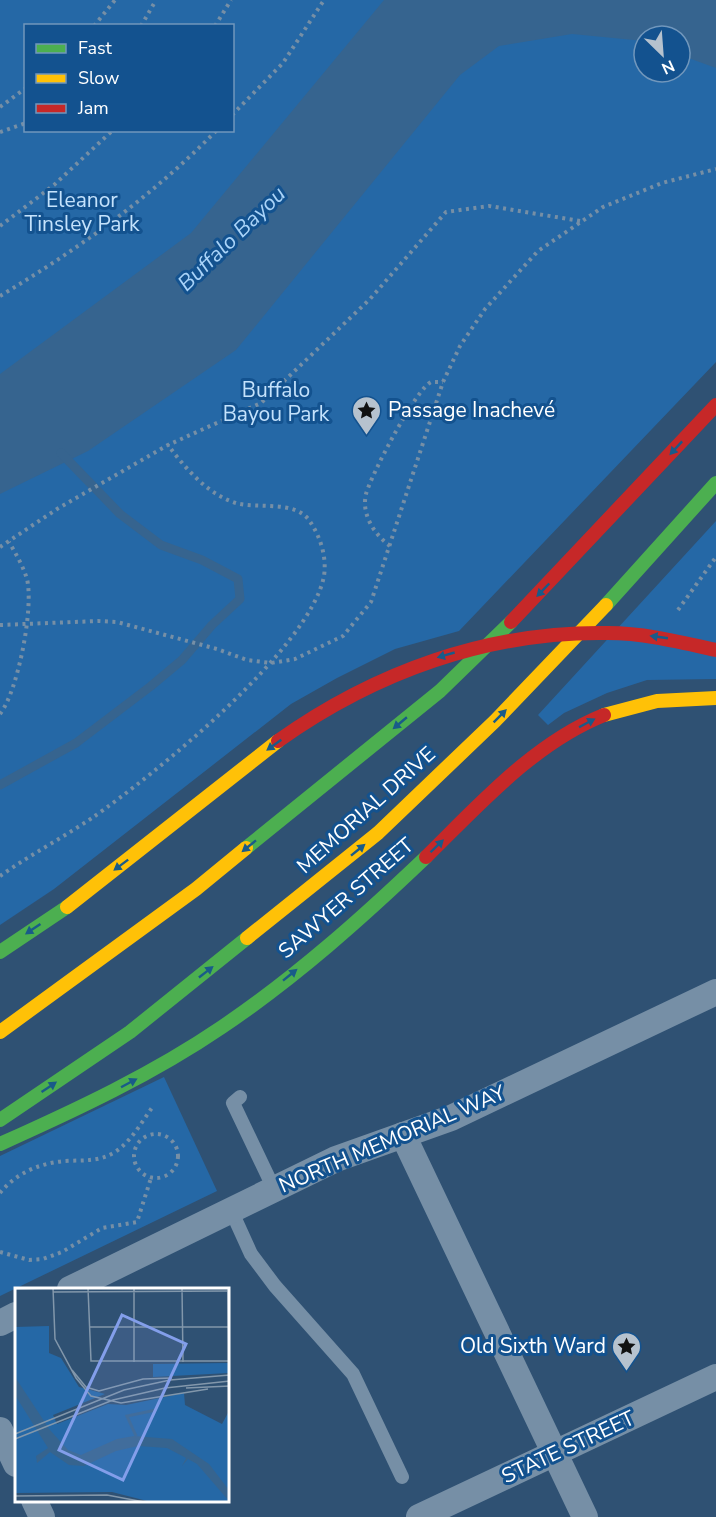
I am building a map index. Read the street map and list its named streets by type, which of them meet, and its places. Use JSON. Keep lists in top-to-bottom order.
{
  "streets": {
    "main road": ["MEMORIAL DRIVE", "SAWYER STREET"],
    "street": ["NORTH MEMORIAL WAY", "STATE STREET"]
  },
  "one_way": ["SAWYER STREET"],
  "water": ["Buffalo Bayou"],
  "parks": ["Eleanor Tinsley Park", "Buffalo Bayou Park"],
  "places": {
    "place": ["Passage Inachevé", "Old Sixth Ward"]
  },
  "legend": ["Fast", "Slow", "Jam"],
  "north": "bottom right"
}
